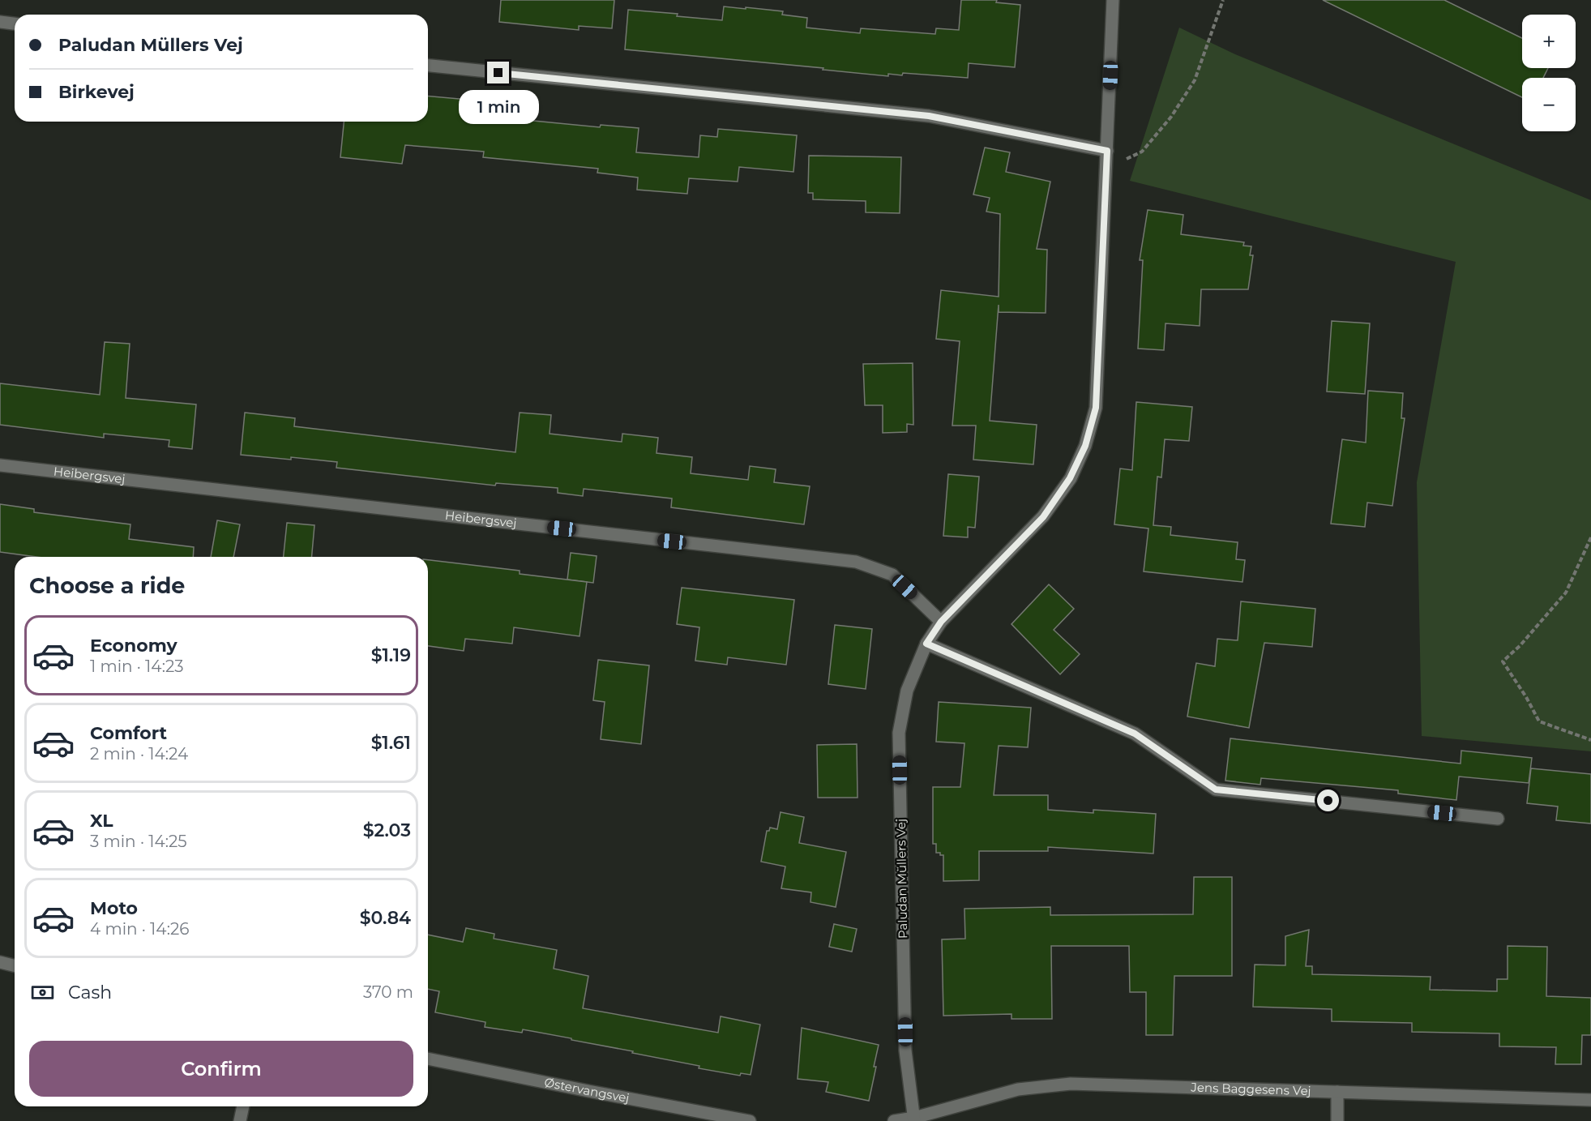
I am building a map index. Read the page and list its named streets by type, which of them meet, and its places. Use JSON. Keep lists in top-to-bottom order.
{
  "streets": {
    "street": [
      "Heibergsvej",
      "Paludan Müllers Vej",
      "Jens Baggesens Vej",
      "Østervangsvej"
    ]
  },
  "crossings": [
    ["Heibergsvej", "Paludan Müllers Vej"],
    ["Paludan Müllers Vej", "Jens Baggesens Vej"]
  ],
  "page": {
    "map_buttons": ["+", "−"],
    "banner": ["Paludan Müllers Vej", "Birkevej"],
    "bubble": "1 min",
    "heading": "Choose a ride",
    "list": [
      {
        "name": "Economy",
        "note": "1 min · 14:23",
        "value": "$1.19"
      },
      {
        "name": "Comfort",
        "note": "2 min · 14:24",
        "value": "$1.61"
      },
      {
        "name": "XL",
        "note": "3 min · 14:25",
        "value": "$2.03"
      },
      {
        "name": "Moto",
        "note": "4 min · 14:26",
        "value": "$0.84"
      }
    ],
    "pay": ["Cash", "370 m"],
    "buttons": "Confirm"
  }
}
